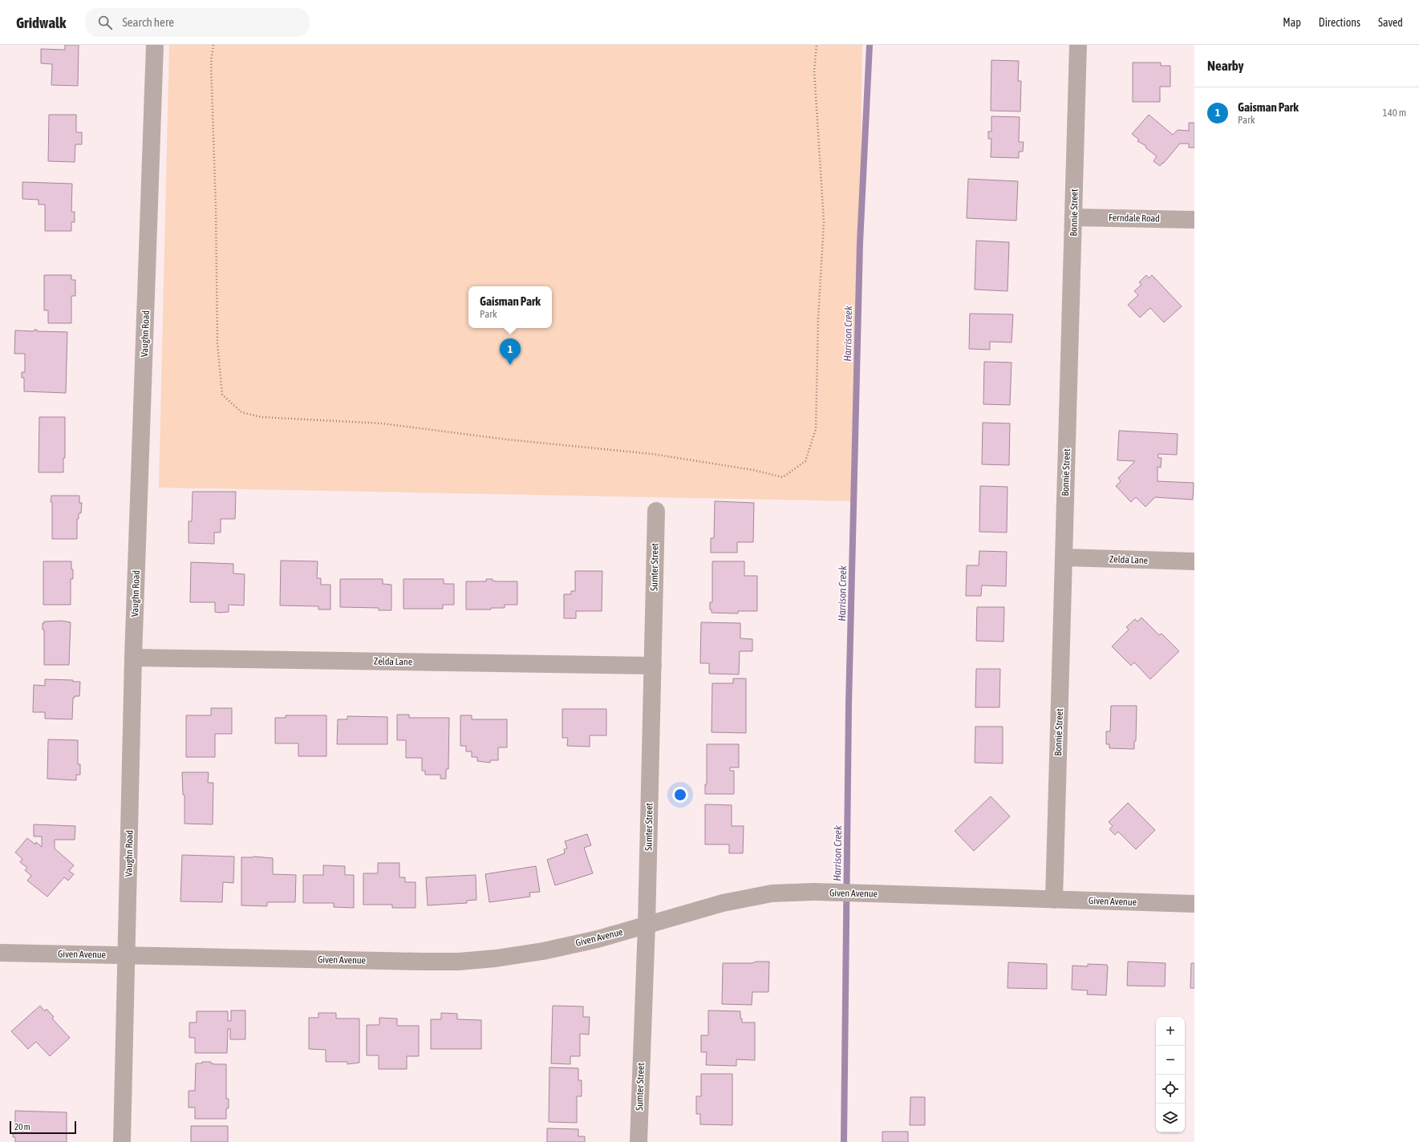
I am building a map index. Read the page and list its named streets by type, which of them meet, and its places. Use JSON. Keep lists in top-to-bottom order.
{
  "streets": {
    "street": [
      "Bonnie Street",
      "Ferndale Road",
      "Vaughn Road",
      "Zelda Lane",
      "Sumter Street",
      "Given Avenue"
    ]
  },
  "crossings": [
    ["Bonnie Street", "Ferndale Road"],
    ["Bonnie Street", "Zelda Lane"],
    ["Bonnie Street", "Given Avenue"],
    ["Vaughn Road", "Zelda Lane"],
    ["Vaughn Road", "Given Avenue"],
    ["Zelda Lane", "Sumter Street"],
    ["Sumter Street", "Given Avenue"]
  ],
  "water": ["Harrison Creek"],
  "scale_bar": "20 m",
  "page": {
    "header": "Gridwalk",
    "search": "Search here",
    "nav": ["Map", "Directions", "Saved"],
    "heading": "Nearby",
    "list": [
      {
        "mark": "1",
        "name": "Gaisman Park",
        "note": "Park",
        "value": "140 m"
      }
    ],
    "popup": ["Gaisman Park", "Park"],
    "pins": "1",
    "map_buttons": ["+", "−"],
    "scale": "20 m"
  }
}
